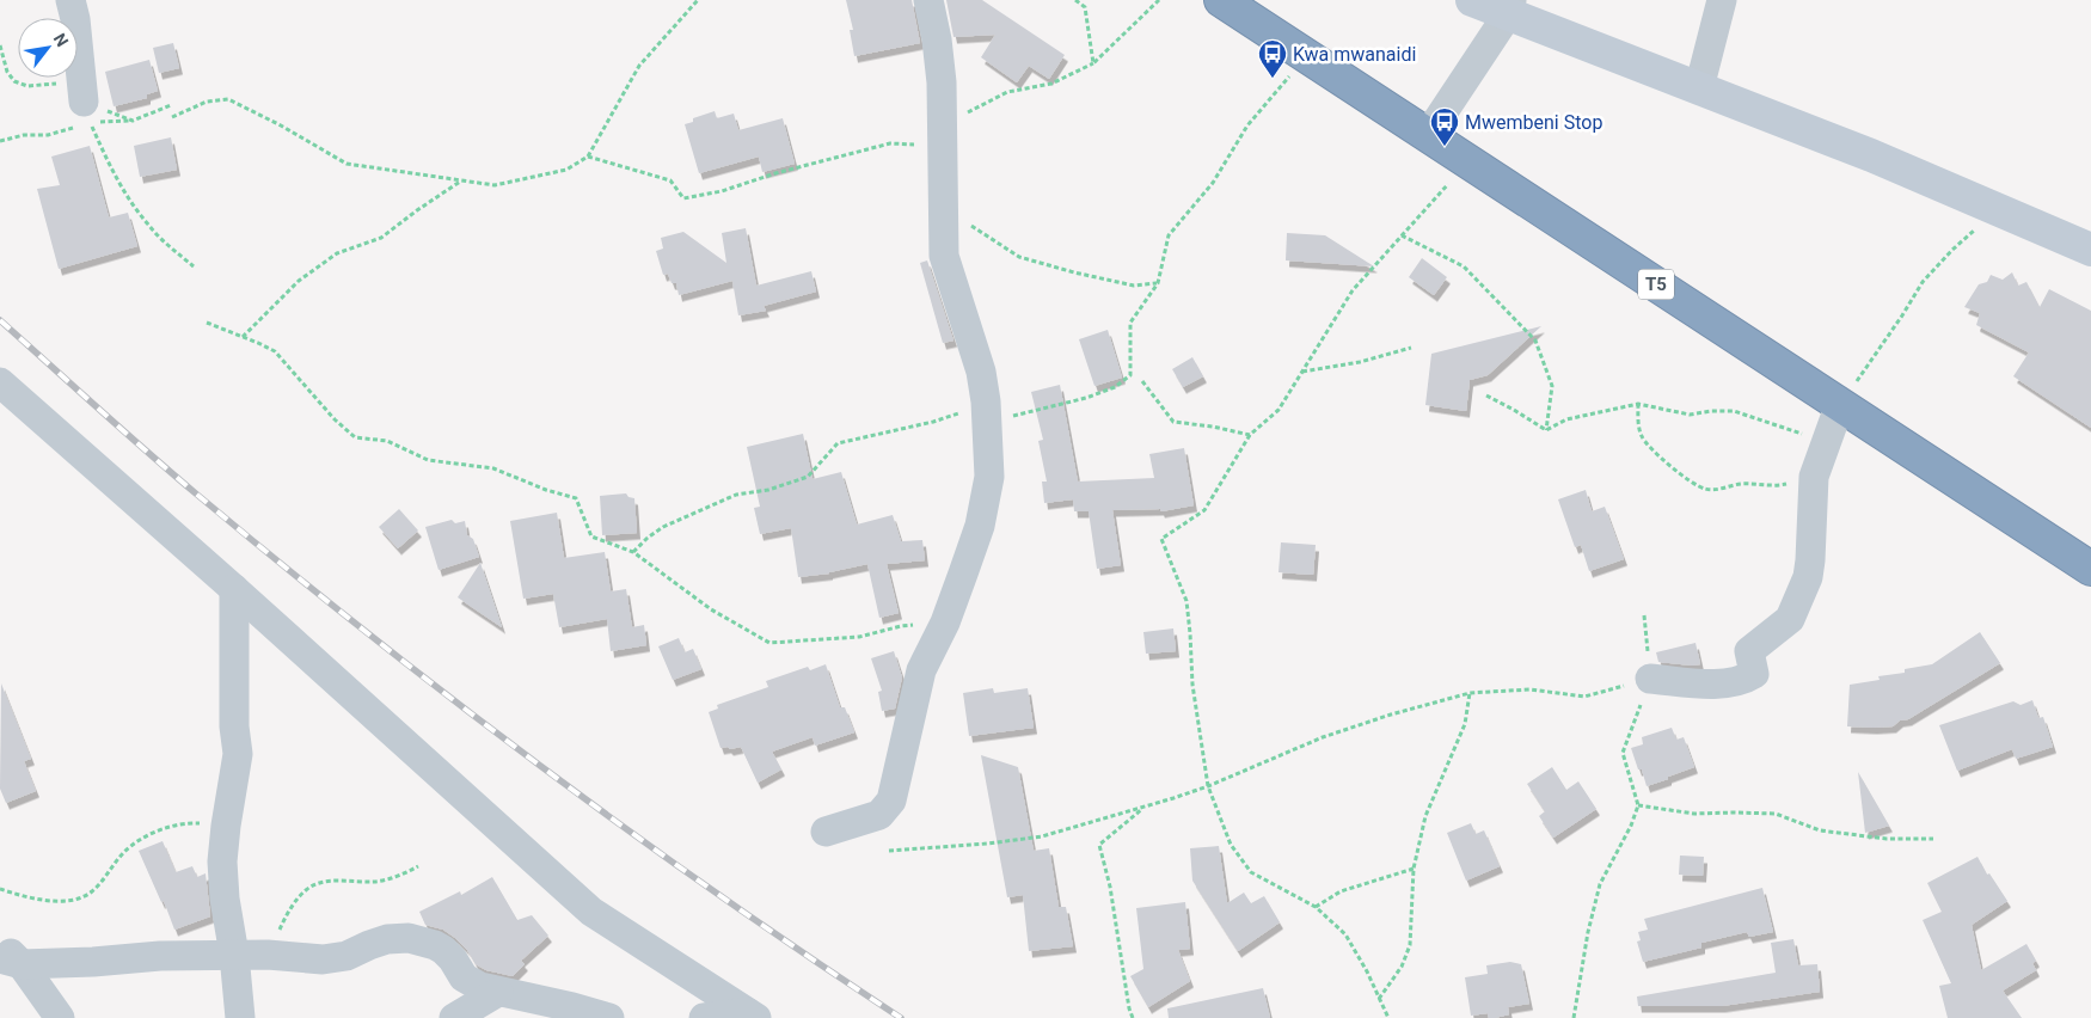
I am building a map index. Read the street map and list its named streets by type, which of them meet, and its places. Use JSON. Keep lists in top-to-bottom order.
{
  "streets": {
    "highway": ["T5"]
  },
  "places": {
    "bus stop": ["Kwa mwanaidi", "Mwembeni Stop"]
  },
  "north": "top right"
}
